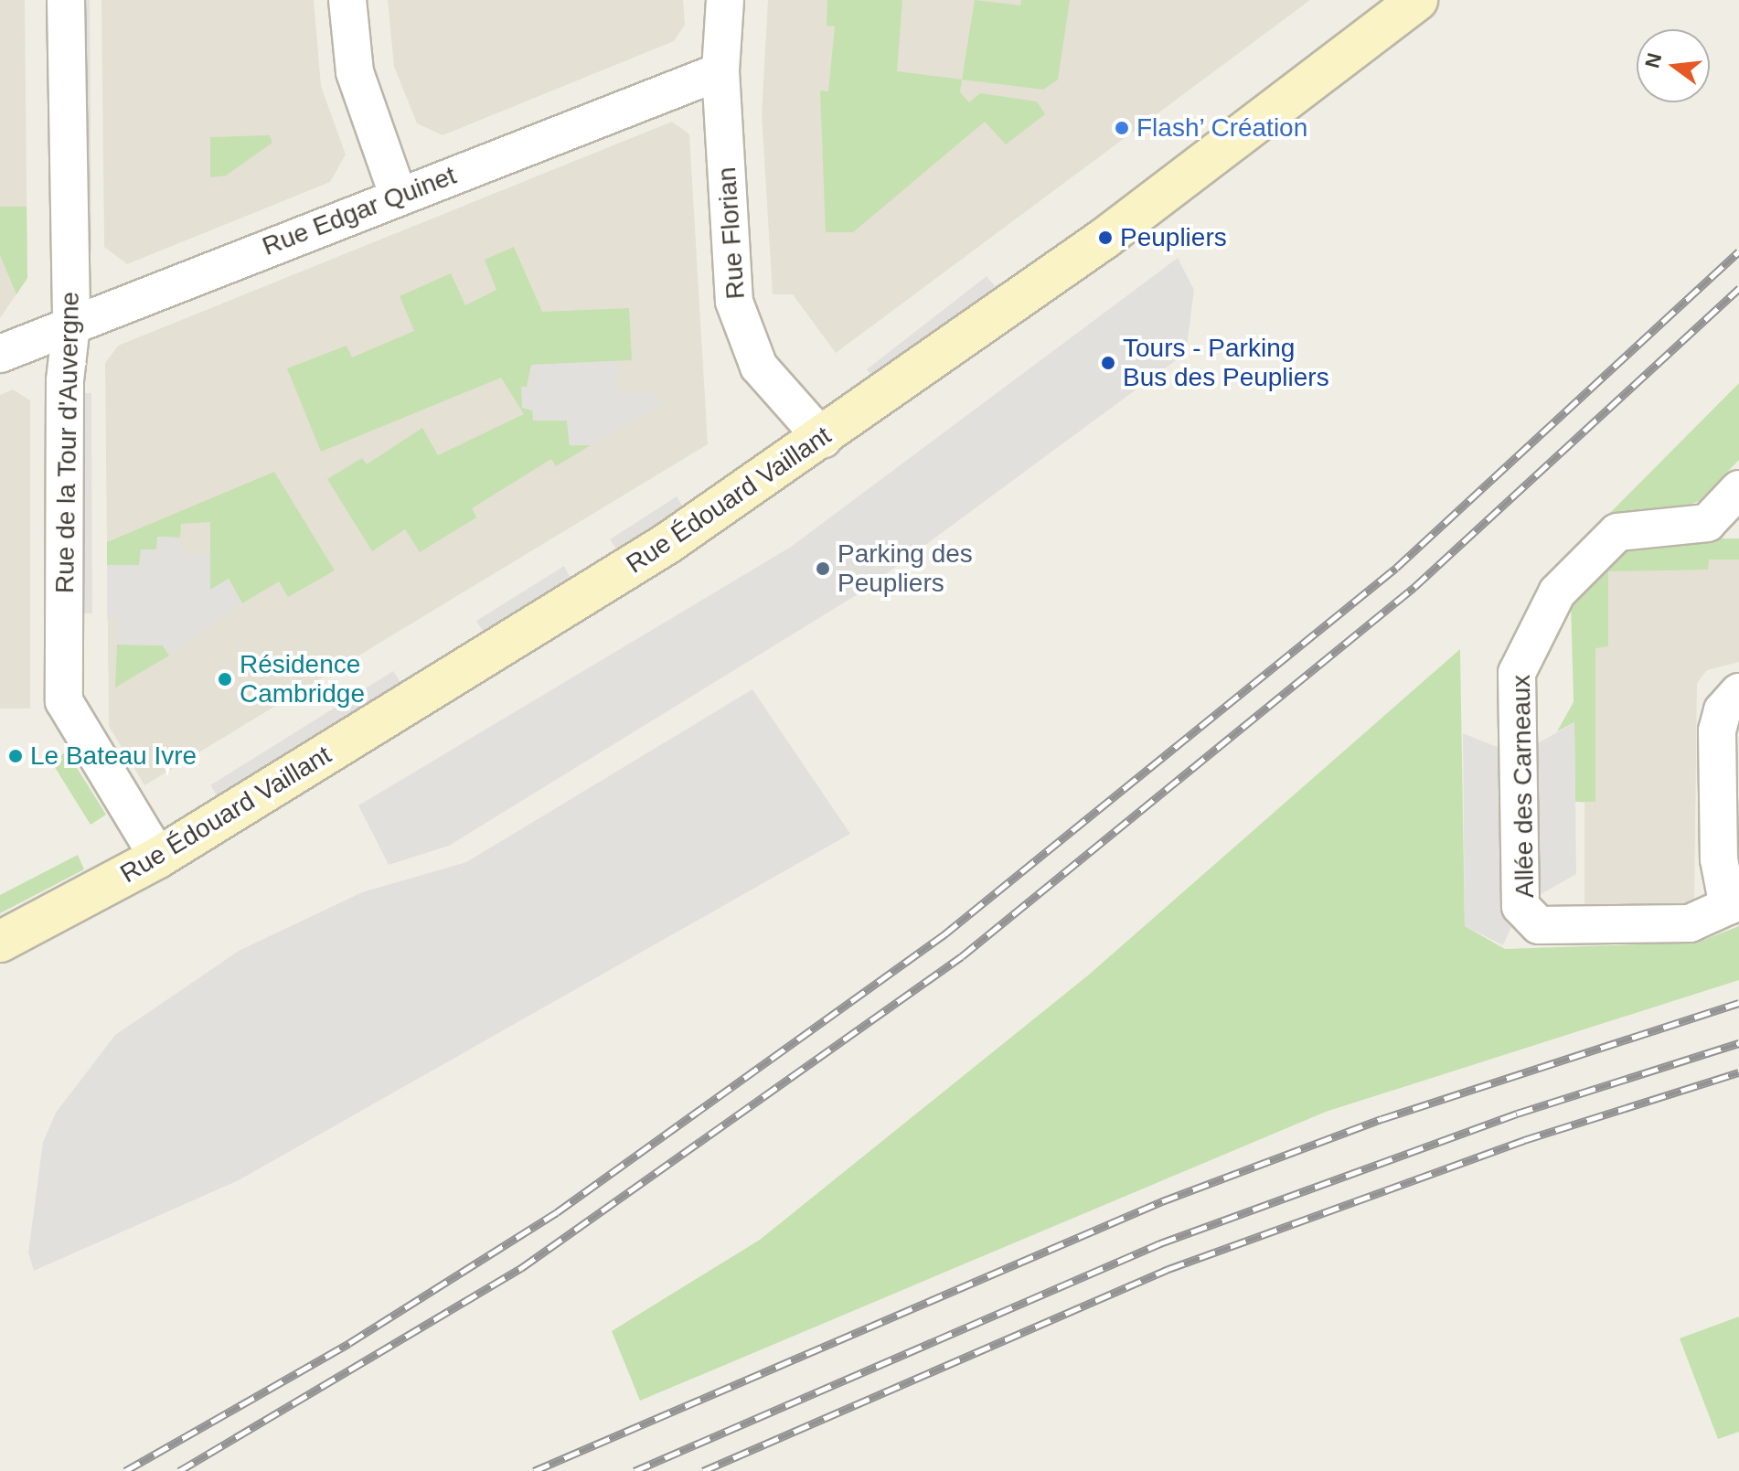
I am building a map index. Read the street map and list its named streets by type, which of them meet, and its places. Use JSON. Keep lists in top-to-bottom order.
{
  "streets": {
    "main road": ["Rue Édouard Vaillant"],
    "street": [
      "Rue Edgar Quinet",
      "Rue Florian",
      "Rue de la Tour d'Auvergne",
      "Allée des Carneaux"
    ]
  },
  "crossings": [
    ["Rue Edgar Quinet", "Rue Florian"],
    ["Rue Edgar Quinet", "Rue de la Tour d'Auvergne"],
    ["Rue Florian", "Rue Édouard Vaillant"],
    ["Rue de la Tour d'Auvergne", "Rue Édouard Vaillant"]
  ],
  "places": [
    "Flash’ Création",
    "Peupliers",
    "Tours - Parking Bus des Peupliers",
    "Parking des Peupliers",
    "Résidence Cambridge",
    "Le Bateau Ivre"
  ],
  "north": "left"
}
